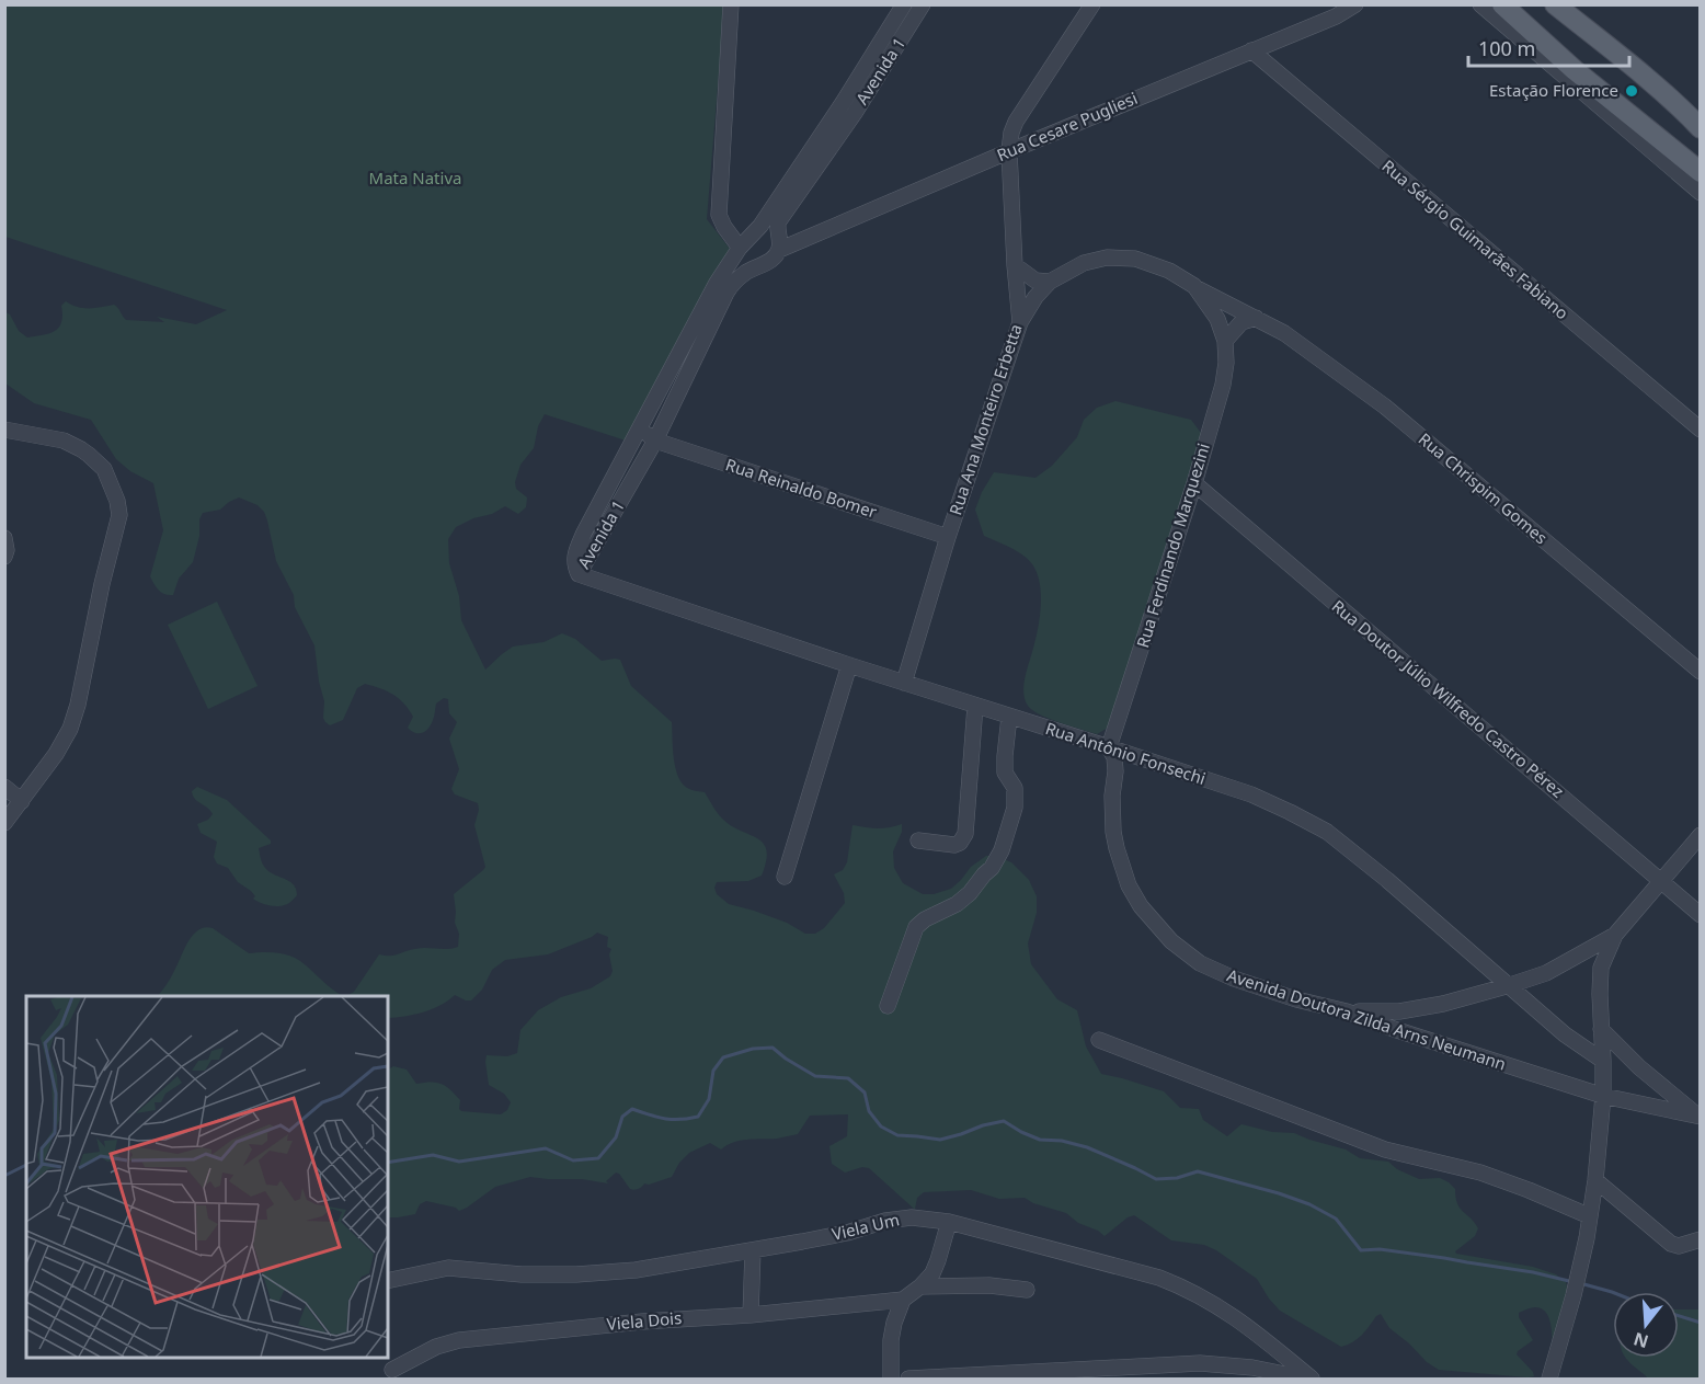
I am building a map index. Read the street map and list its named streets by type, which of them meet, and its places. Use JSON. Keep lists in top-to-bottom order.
{
  "streets": {
    "street": [
      "Avenida 1",
      "Rua Cesare Pugliesi",
      "Rua Sérgio Guimarães Fabiano",
      "Rua Ana Monteiro Erbetta",
      "Rua Reinaldo Bomer",
      "Rua Chrispim Gomes",
      "Rua Ferdinando Marquezini",
      "Rua Doutor Júlio Wilfredo Castro Pérez",
      "Rua Antônio Fonsechi",
      "Avenida Doutora Zilda Arns Neumann",
      "Viela Um",
      "Viela Dois"
    ]
  },
  "crossings": [
    ["Avenida 1", "Rua Cesare Pugliesi"],
    ["Avenida 1", "Rua Reinaldo Bomer"],
    ["Avenida 1", "Rua Antônio Fonsechi"],
    ["Rua Cesare Pugliesi", "Rua Sérgio Guimarães Fabiano"],
    ["Rua Cesare Pugliesi", "Rua Ana Monteiro Erbetta"],
    ["Rua Ana Monteiro Erbetta", "Rua Reinaldo Bomer"],
    ["Rua Ana Monteiro Erbetta", "Rua Chrispim Gomes"],
    ["Rua Ana Monteiro Erbetta", "Rua Antônio Fonsechi"],
    ["Rua Chrispim Gomes", "Rua Ferdinando Marquezini"],
    ["Rua Ferdinando Marquezini", "Rua Doutor Júlio Wilfredo Castro Pérez"],
    ["Rua Ferdinando Marquezini", "Rua Antônio Fonsechi"],
    ["Rua Ferdinando Marquezini", "Avenida Doutora Zilda Arns Neumann"],
    ["Rua Antônio Fonsechi", "Avenida Doutora Zilda Arns Neumann"]
  ],
  "parks": ["Mata Nativa"],
  "places": ["Estação Florence"],
  "scale_bar": "100 m",
  "north": "bottom"
}
